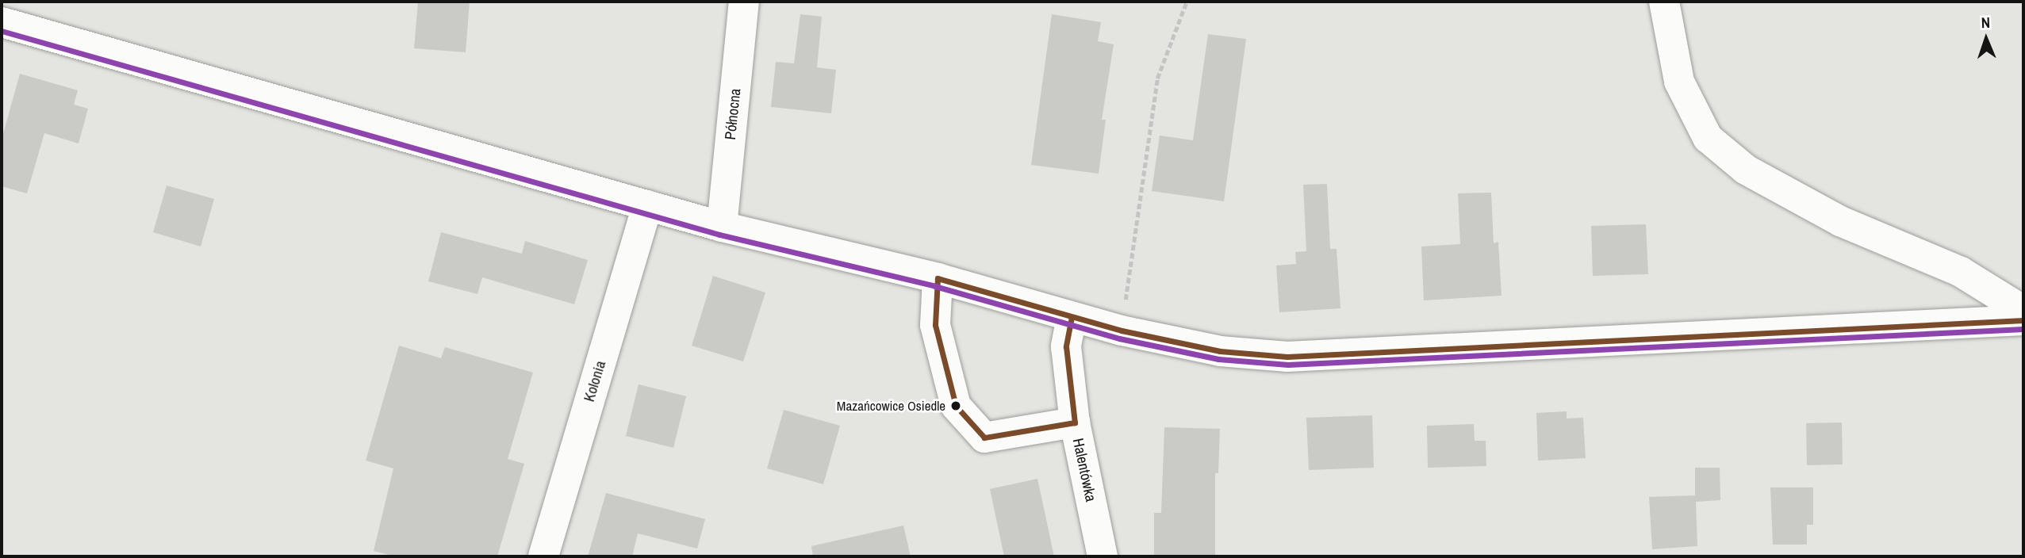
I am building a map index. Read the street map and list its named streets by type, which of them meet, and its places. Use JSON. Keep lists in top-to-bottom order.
{
  "streets": {
    "street": ["Północna", "Kolonia", "Halentówka"]
  },
  "places": ["Mazańcowice Osiedle"],
  "north": "top"
}
